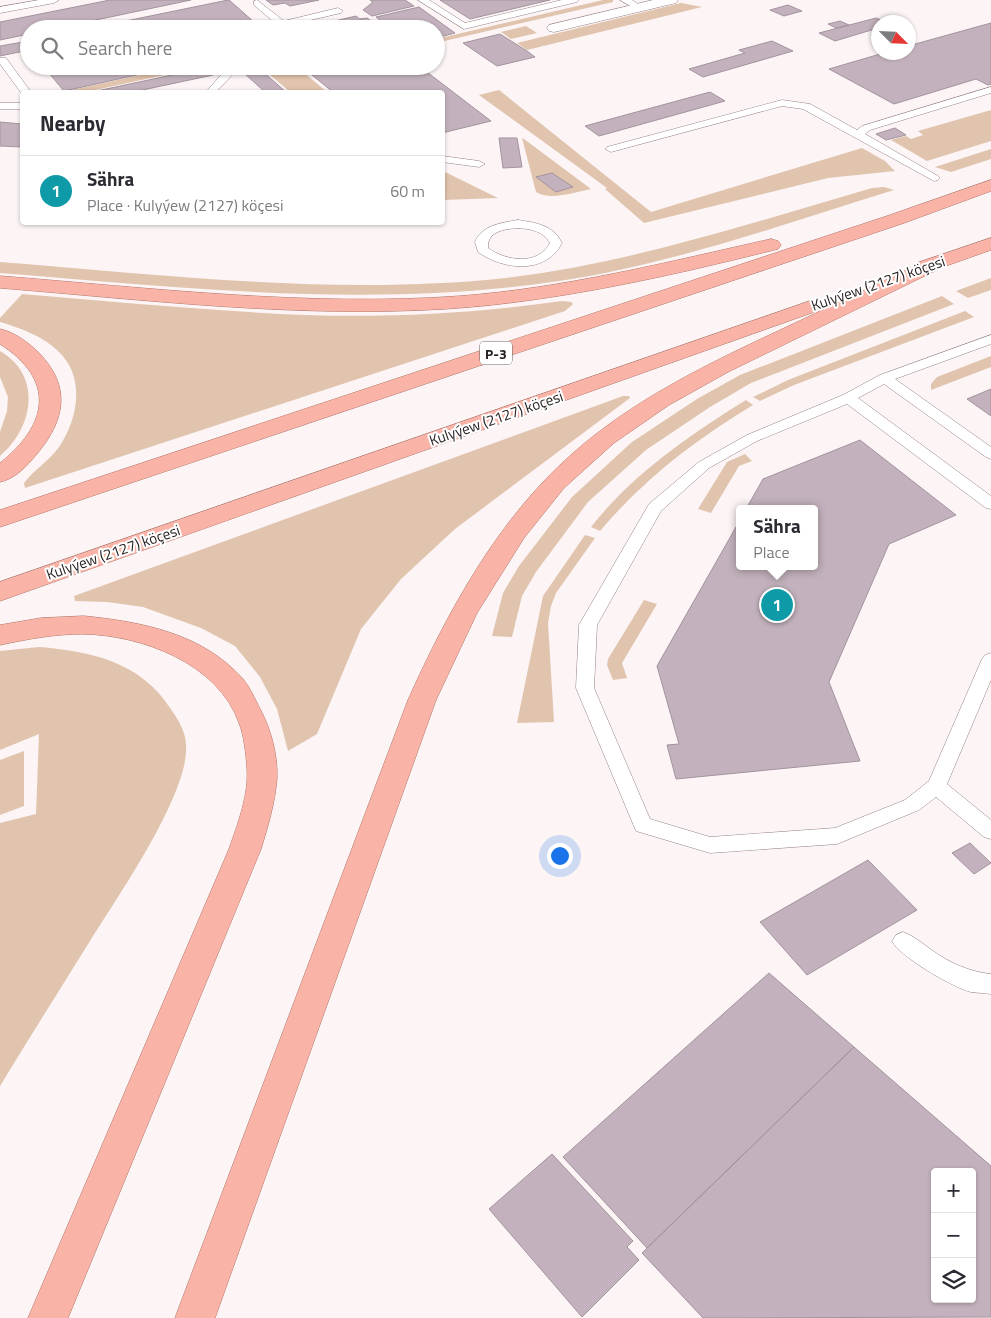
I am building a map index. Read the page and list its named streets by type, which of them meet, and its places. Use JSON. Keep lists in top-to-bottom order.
{
  "streets": {
    "highway": ["Kulyýew (2127) köçesi", "P-3"]
  },
  "north": "bottom right",
  "page": {
    "search": "Search here",
    "heading": "Nearby",
    "list": [
      {
        "mark": "1",
        "name": "Sähra",
        "note": "Place · Kulyýew (2127) köçesi",
        "value": "60 m"
      }
    ],
    "popup": ["Sähra", "Place"],
    "pins": "1",
    "map_buttons": ["+", "−"]
  }
}
